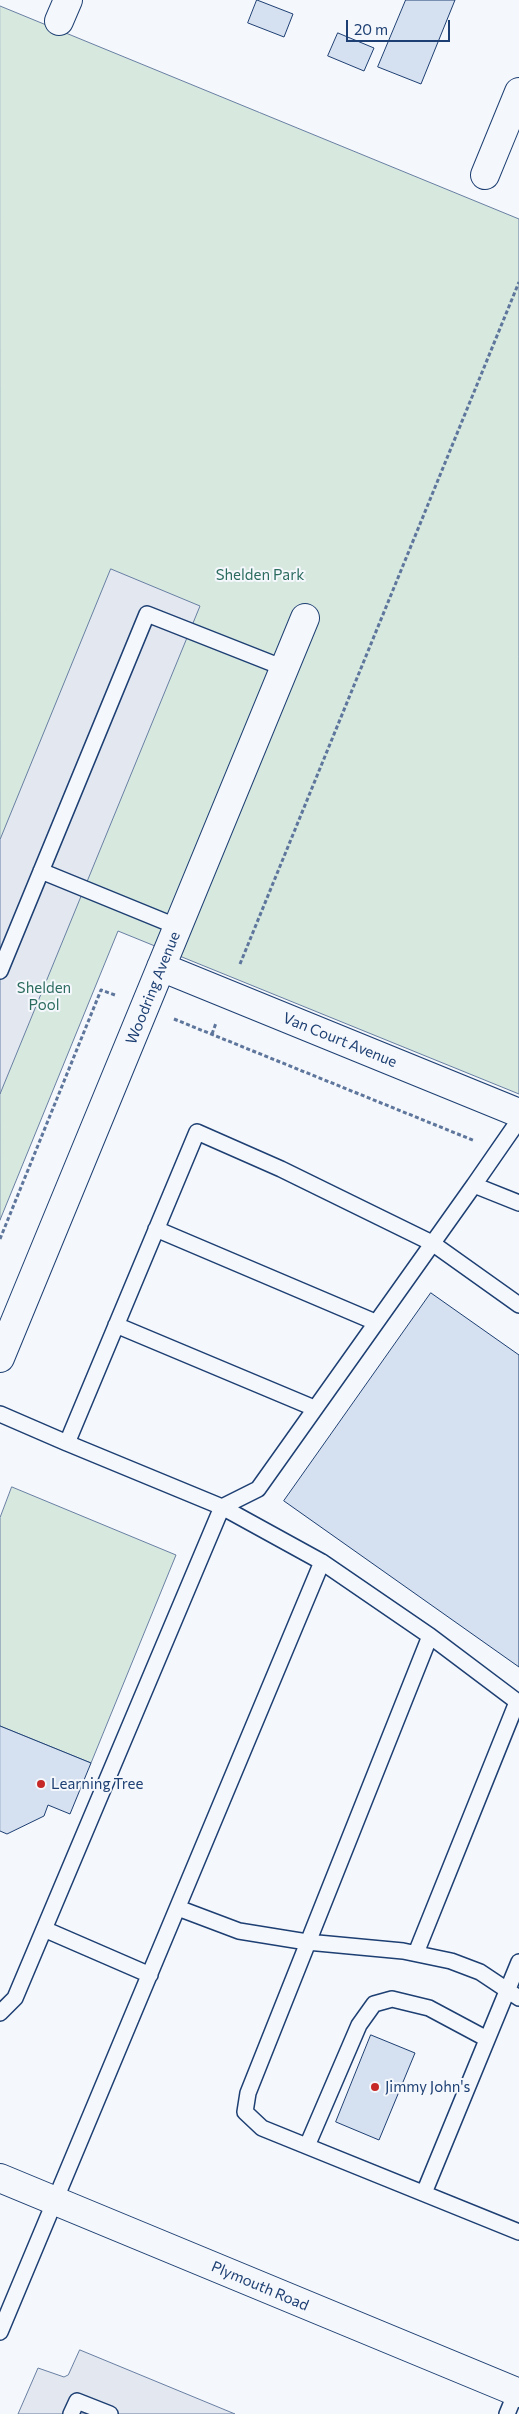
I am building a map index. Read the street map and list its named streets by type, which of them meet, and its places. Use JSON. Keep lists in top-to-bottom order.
{
  "streets": {
    "street": ["Woodring Avenue", "Van Court Avenue", "Plymouth Road"]
  },
  "crossings": [
    ["Woodring Avenue", "Van Court Avenue"]
  ],
  "parks": ["Shelden Park", "Shelden Pool"],
  "places": ["Learning Tree", "Jimmy John's"],
  "scale_bar": "20 m"
}
